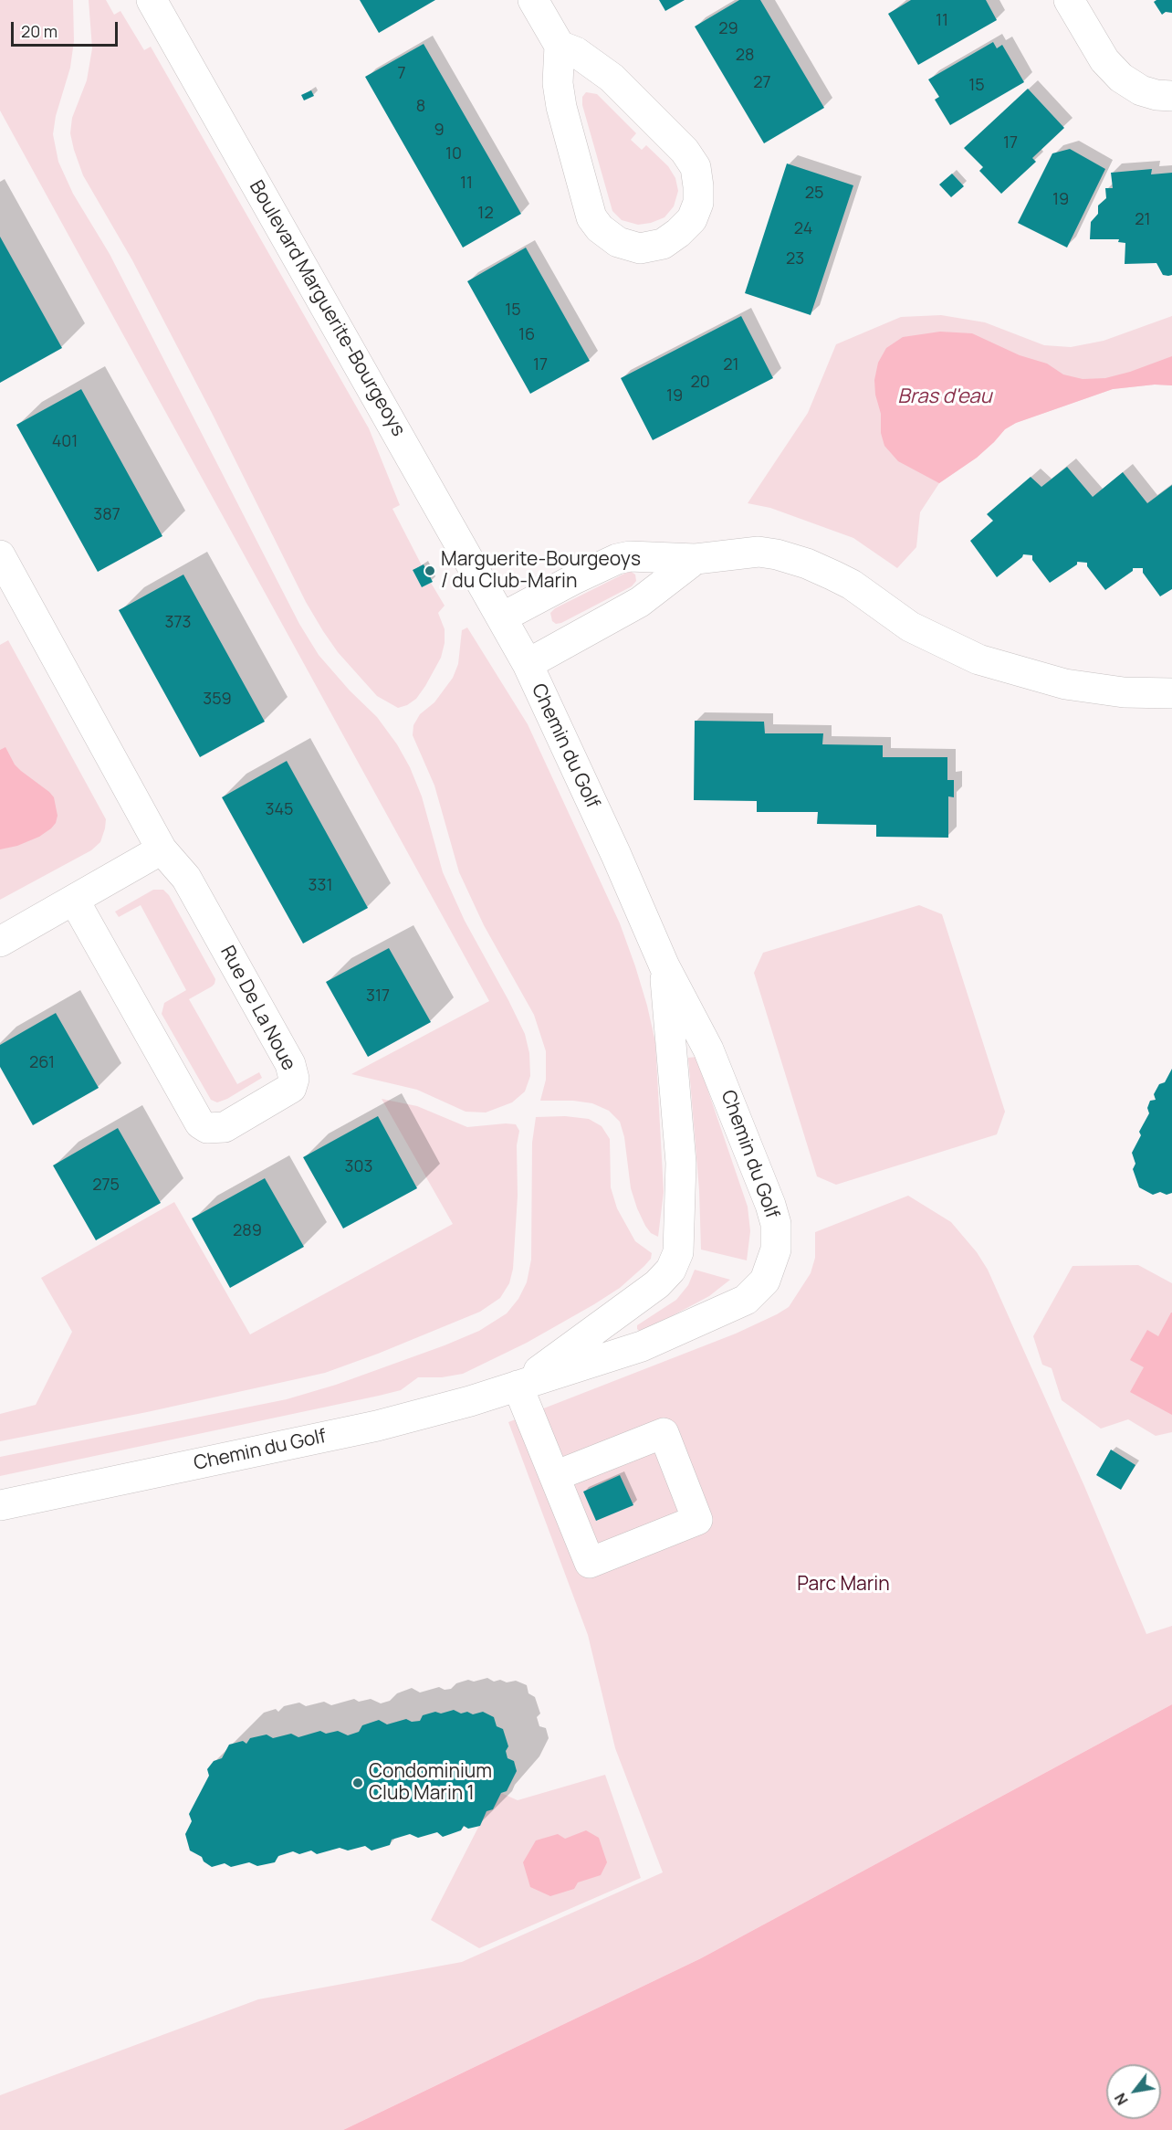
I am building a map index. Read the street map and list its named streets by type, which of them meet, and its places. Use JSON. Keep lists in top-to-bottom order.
{
  "streets": {
    "street": ["Boulevard Marguerite-Bourgeoys", "Chemin du Golf", "Rue De La Noue"]
  },
  "crossings": [
    ["Boulevard Marguerite-Bourgeoys", "Chemin du Golf"]
  ],
  "water": ["Bras d'eau"],
  "parks": ["Parc Marin"],
  "places": ["Marguerite-Bourgeoys / du Club-Marin", "Condominium Club Marin 1"],
  "house_numbers": [
    "11",
    "29",
    "28",
    "7",
    "27",
    "15",
    "8",
    "9",
    "17",
    "10",
    "11",
    "25",
    "19",
    "12",
    "21",
    "24",
    "23",
    "15",
    "16",
    "17",
    "21",
    "20",
    "19",
    "401",
    "387",
    "373",
    "359",
    "345",
    "331",
    "317",
    "261",
    "303",
    "275",
    "289"
  ],
  "scale_bar": "20 m",
  "north": "bottom left"
}
